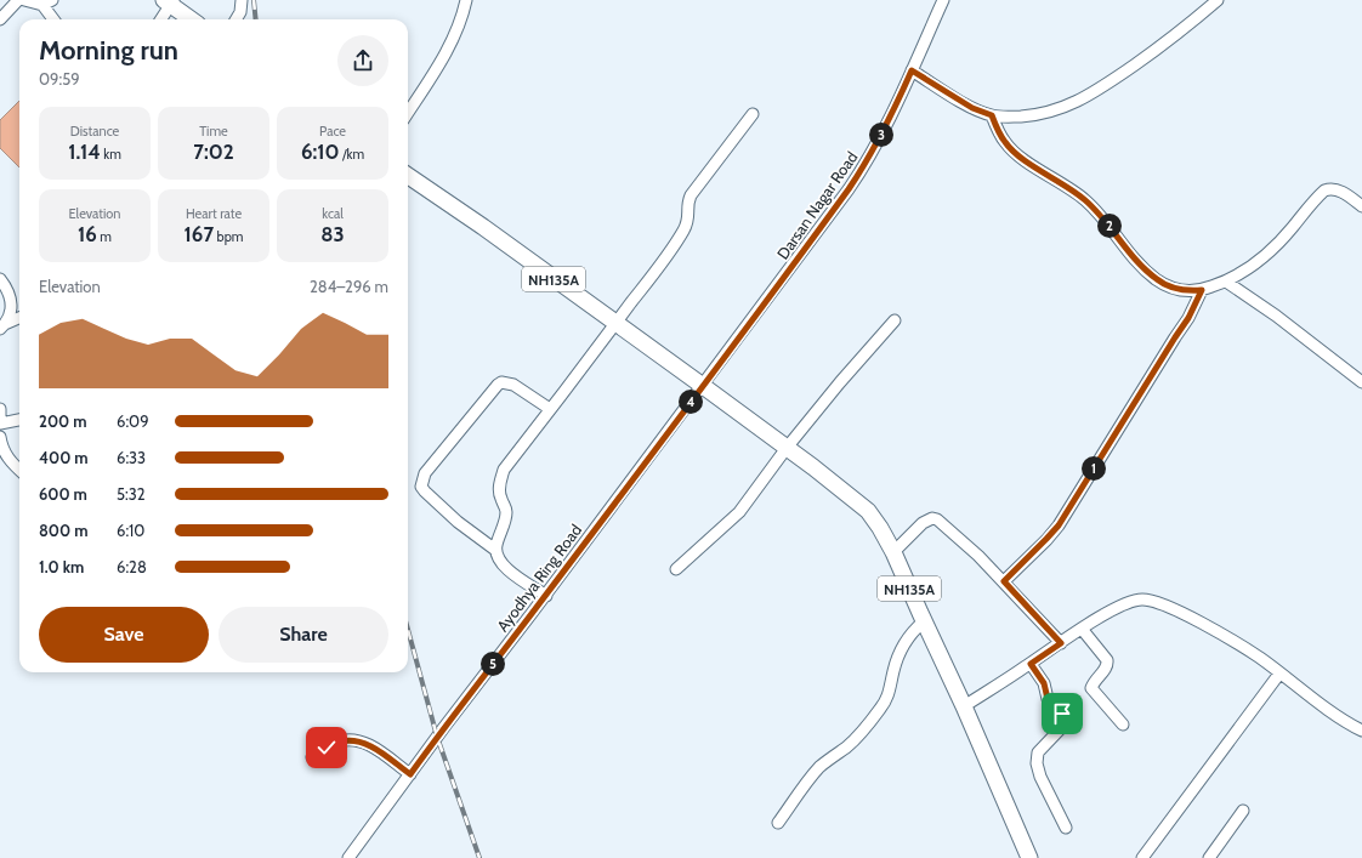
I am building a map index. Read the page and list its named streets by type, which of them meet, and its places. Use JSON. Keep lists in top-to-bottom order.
{
  "streets": {
    "highway": ["NH135A"],
    "street": ["Darsan Nagar Road", "Ayodhya Ring Road"]
  },
  "crossings": [
    ["Darsan Nagar Road", "NH135A"],
    ["Darsan Nagar Road", "Ayodhya Ring Road"],
    ["NH135A", "Ayodhya Ring Road"]
  ],
  "page": {
    "heading": ["Morning run", "09:59"],
    "stats": [
      ["Distance", "1.14 km"],
      ["Time", "7:02"],
      ["Pace", "6:10 /km"],
      ["Elevation", "16 m"],
      ["Heart rate", "167 bpm"],
      ["kcal", "83"]
    ],
    "pins": [
      "3",
      "2",
      "4",
      "1",
      "5"
    ],
    "chart": ["Elevation", "284–296 m"],
    "list": [
      {
        "name": "200 m",
        "note": "6:09"
      },
      {
        "name": "400 m",
        "note": "6:33"
      },
      {
        "name": "600 m",
        "note": "5:32"
      },
      {
        "name": "800 m",
        "note": "6:10"
      },
      {
        "name": "1.0 km",
        "note": "6:28"
      }
    ],
    "buttons": ["Save", "Share"]
  }
}
